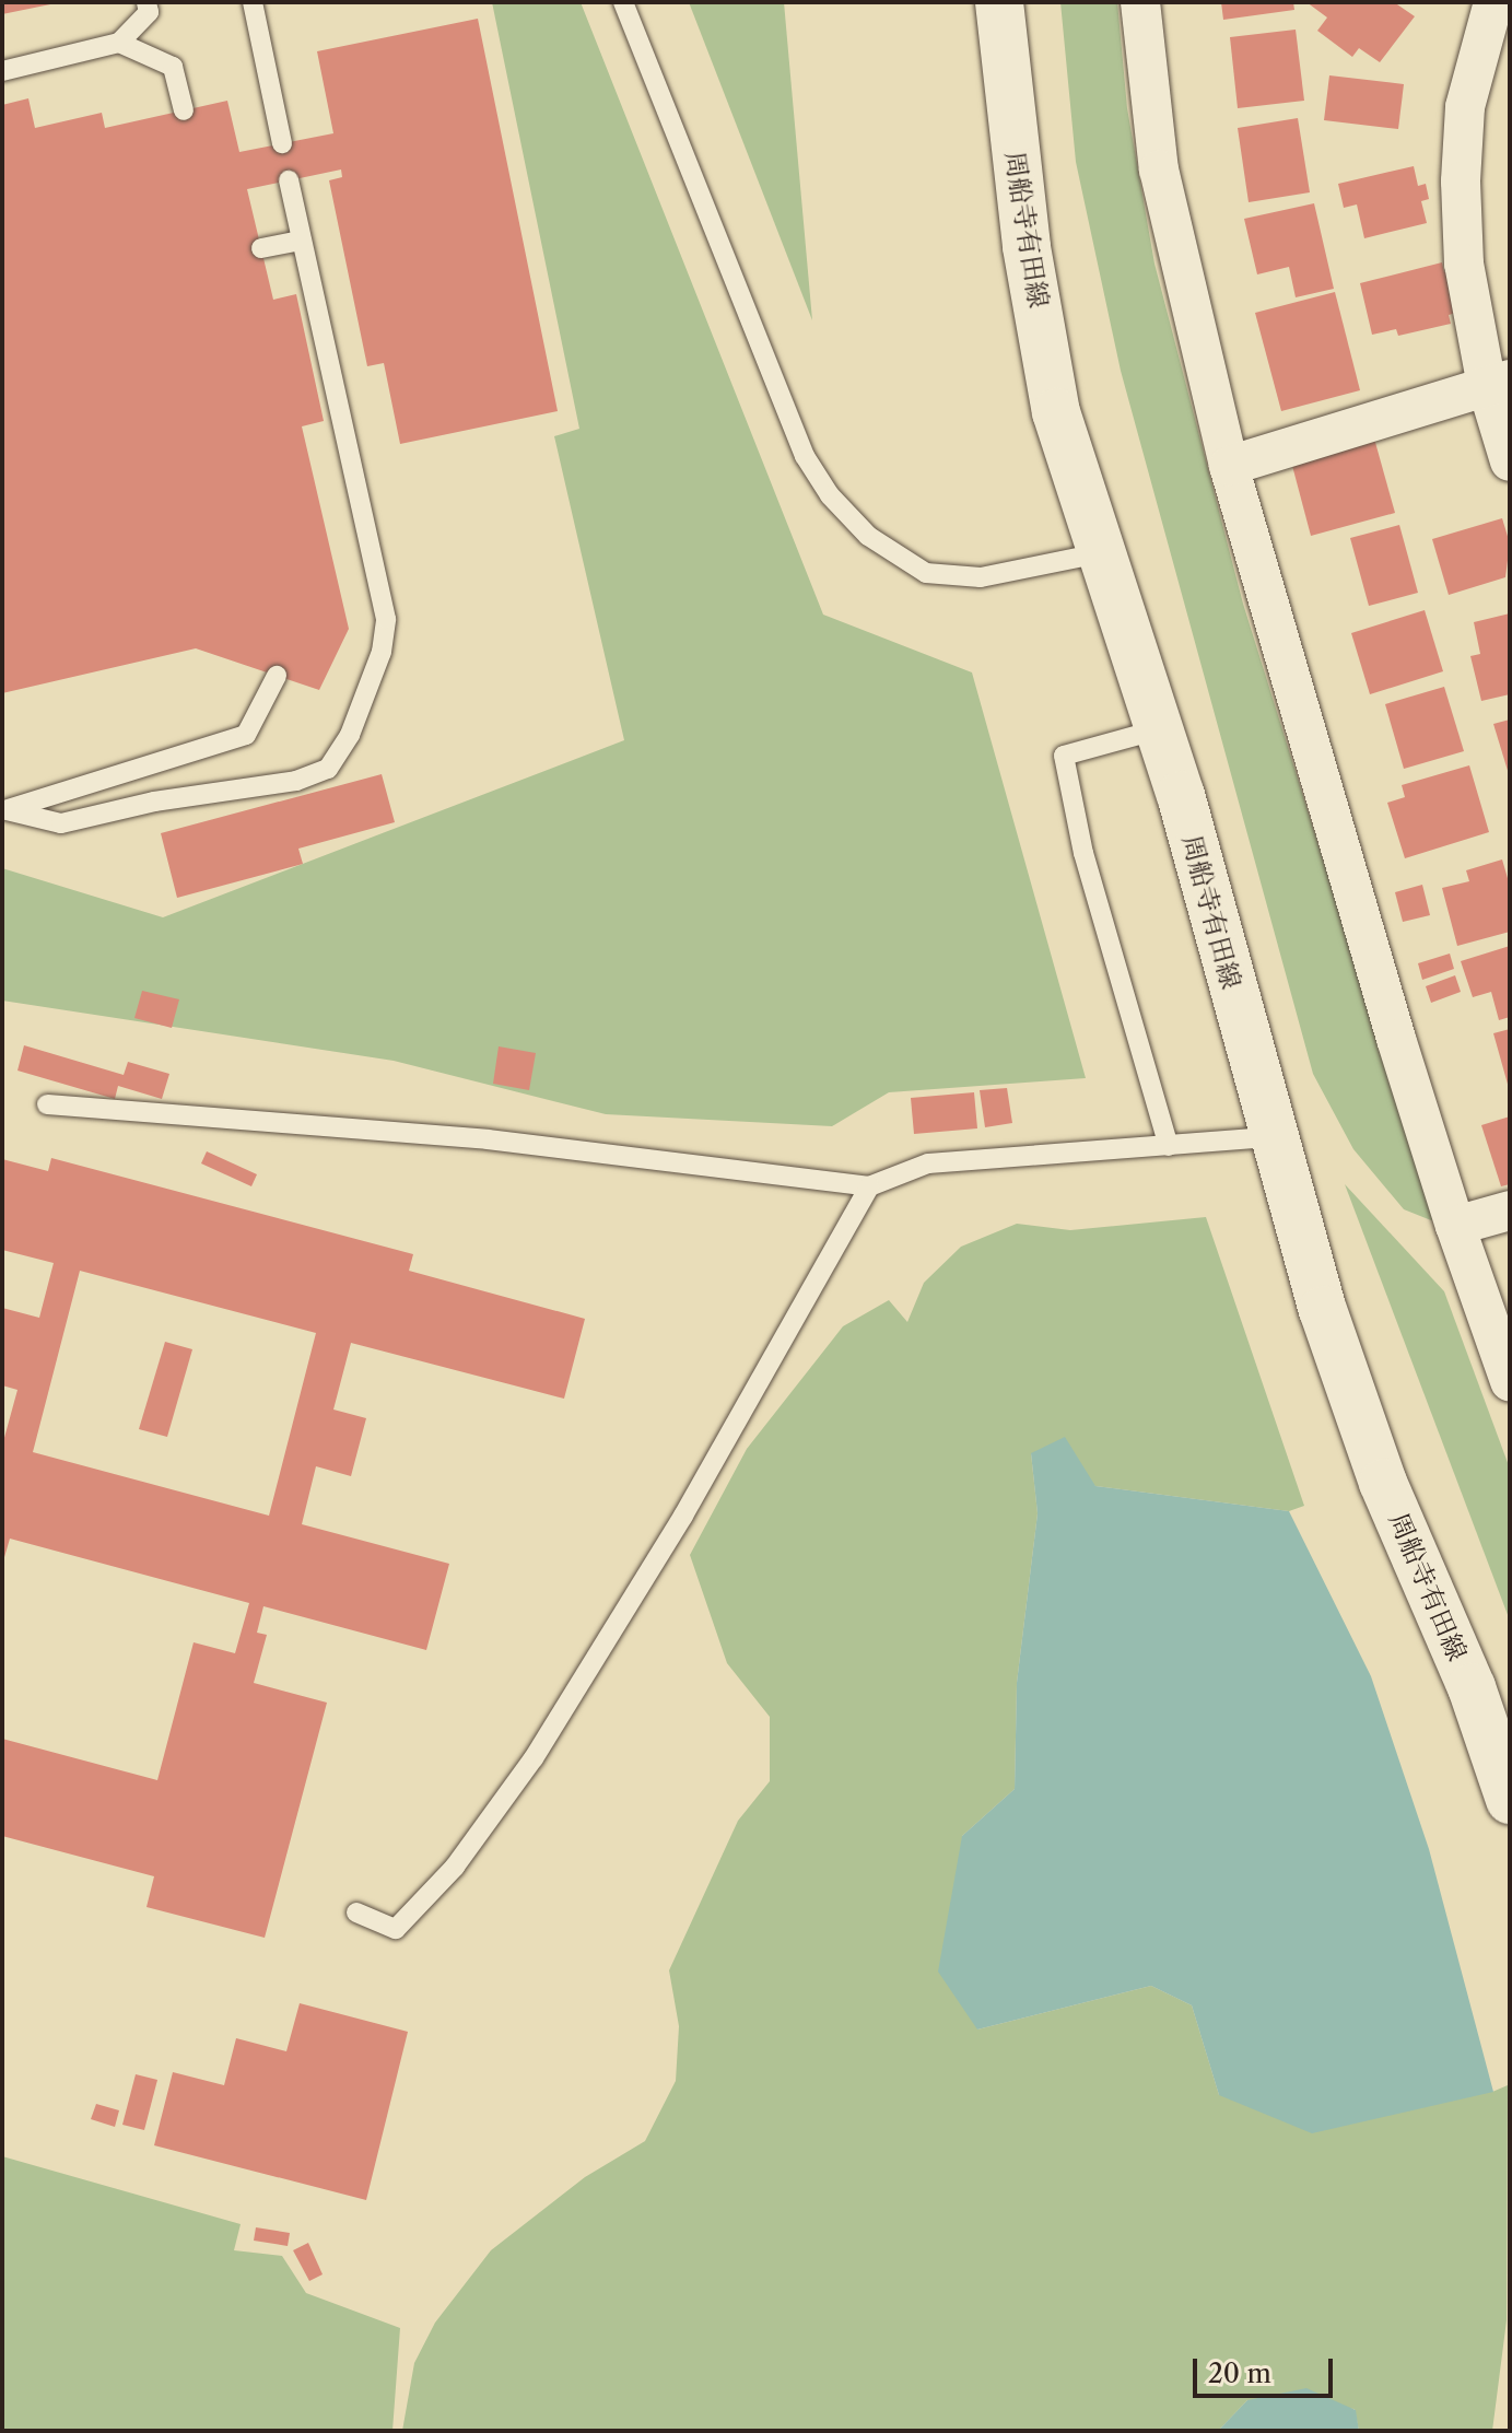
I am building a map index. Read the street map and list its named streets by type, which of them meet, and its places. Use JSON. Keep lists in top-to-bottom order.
{
  "streets": {
    "main road": ["周船寺有田線"]
  },
  "scale_bar": "20 m"
}
